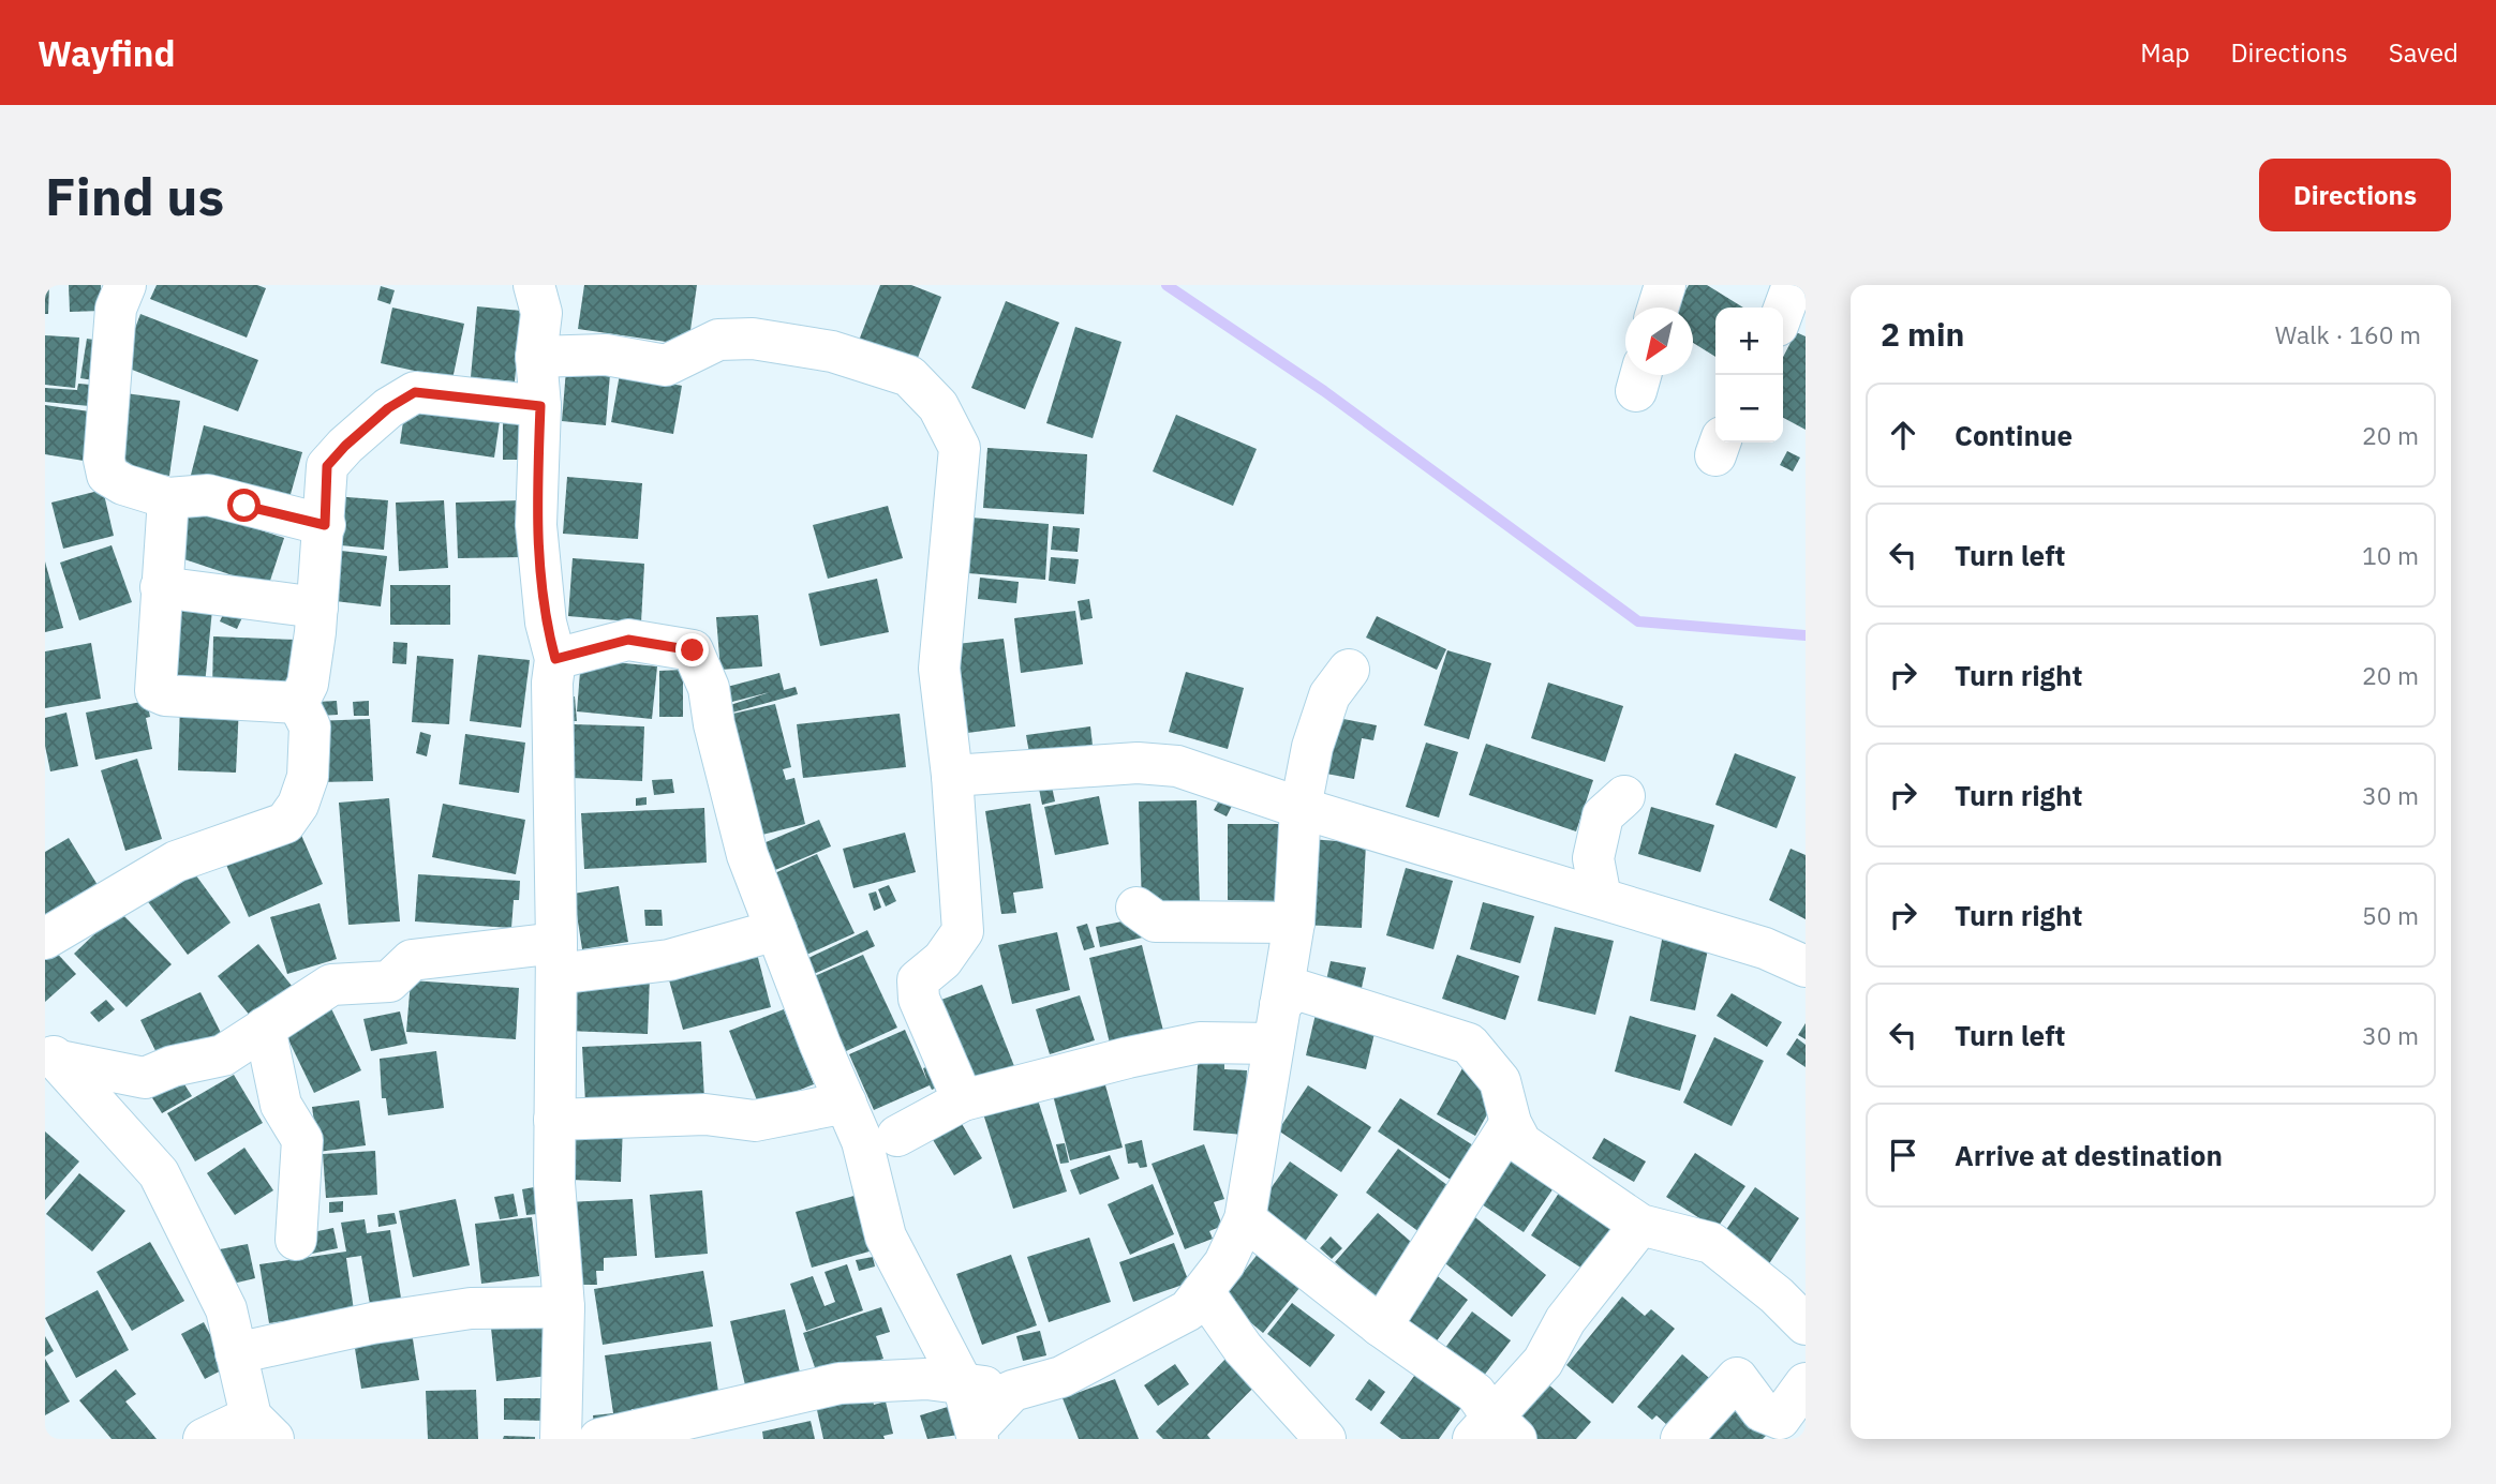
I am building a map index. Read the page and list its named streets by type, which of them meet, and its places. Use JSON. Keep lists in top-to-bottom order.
{
  "north": "bottom left",
  "page": {
    "header": "Wayfind",
    "nav": ["Map", "Directions", "Saved"],
    "buttons": "Directions",
    "title": "Find us",
    "heading": ["2 min", "Walk · 160 m"],
    "map_buttons": ["+", "−"],
    "list": [
      ["Continue", "20 m"],
      ["Turn left", "10 m"],
      ["Turn right", "20 m"],
      ["Turn right", "30 m"],
      ["Turn right", "50 m"],
      ["Turn left", "30 m"],
      "Arrive at destination"
    ]
  }
}
